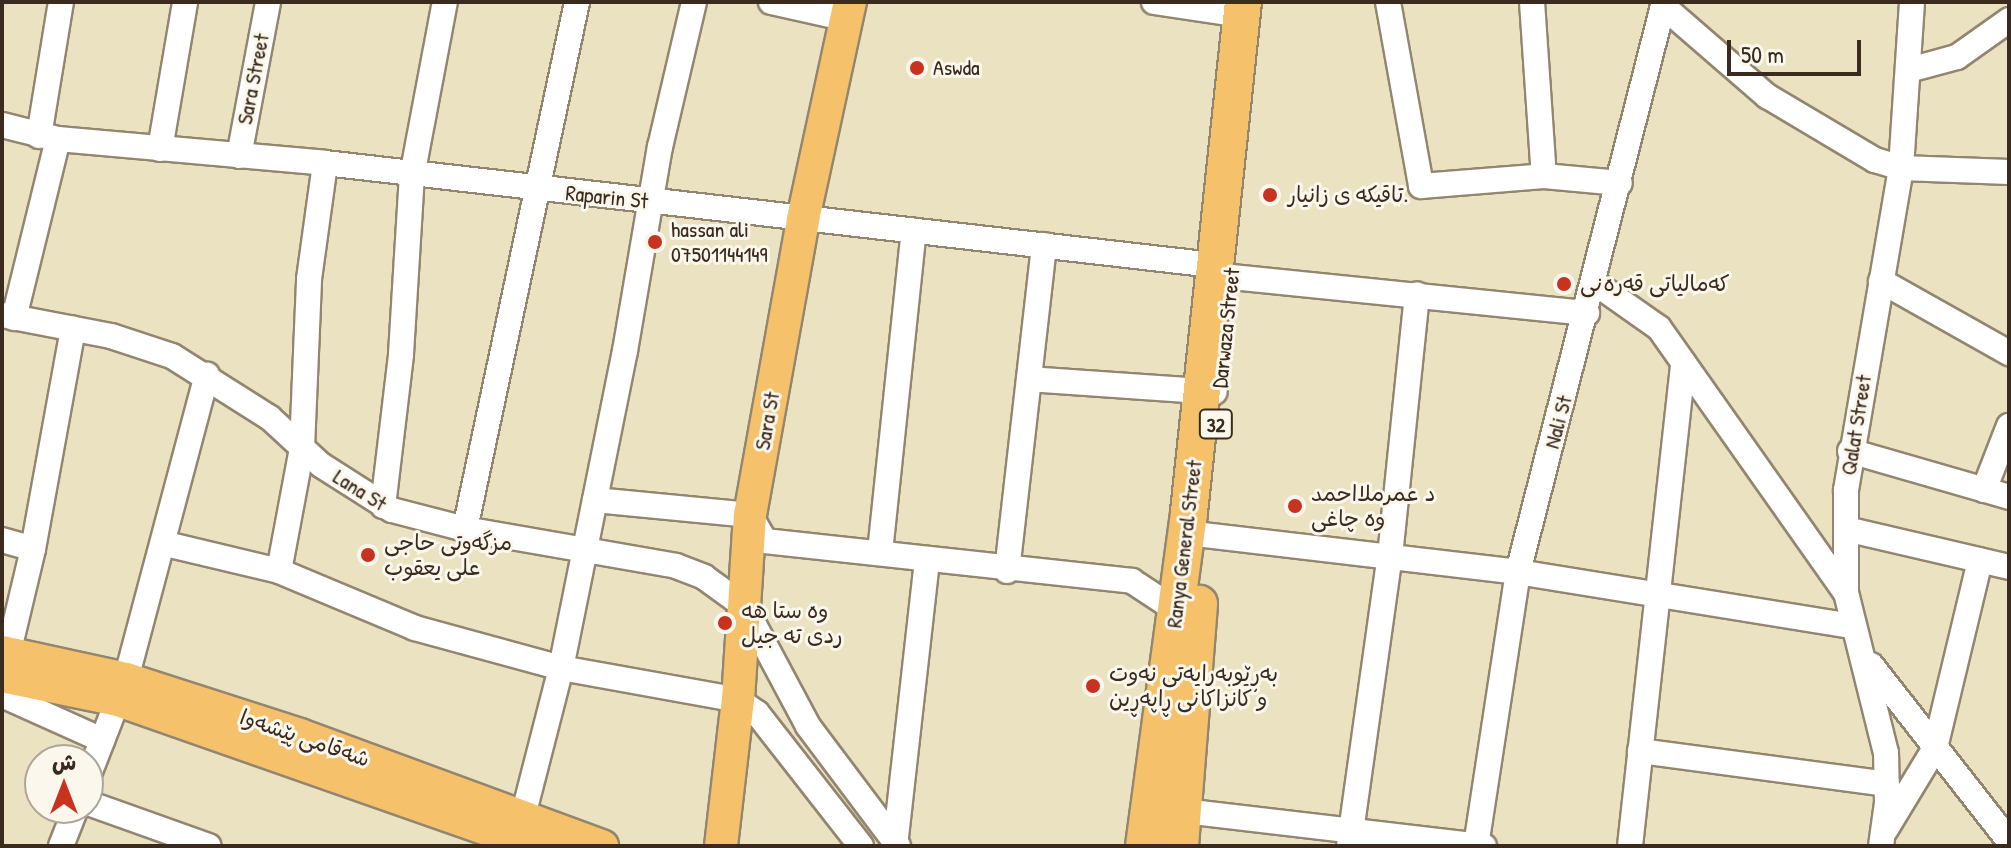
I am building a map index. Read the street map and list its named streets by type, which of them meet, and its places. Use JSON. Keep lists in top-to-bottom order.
{
  "streets": {
    "highway": ["Darwaza Street", "32", "Ranya General Street"],
    "main road": ["Sara St", "شەقامی پێشەوا"],
    "street": [
      "Sara Street",
      "Raparin St",
      "Nali St",
      "Qalat Street",
      "Lana St"
    ]
  },
  "crossings": [
    ["Sara Street", "Raparin St"],
    ["Raparin St", "Sara St"],
    ["Raparin St", "Nali St"],
    ["Raparin St", "Ranya General Street"],
    ["Darwaza Street", "Ranya General Street"],
    ["Sara St", "Lana St"]
  ],
  "places": [
    "Aswda",
    "تاقيكه ى زانيار.",
    "hassan ali 07501144149",
    "کەمالیاتی قەرەنی",
    "د عمرملااحمد وه چاغى",
    "مزگەوتی حاجی علی یعقوب",
    "وه ستا هه ردى ته جيل",
    "بەڕێوبەرایەتی نەوت و کانزاکانی ڕاپەڕین"
  ],
  "scale_bar": "50 m",
  "north": "top"
}
